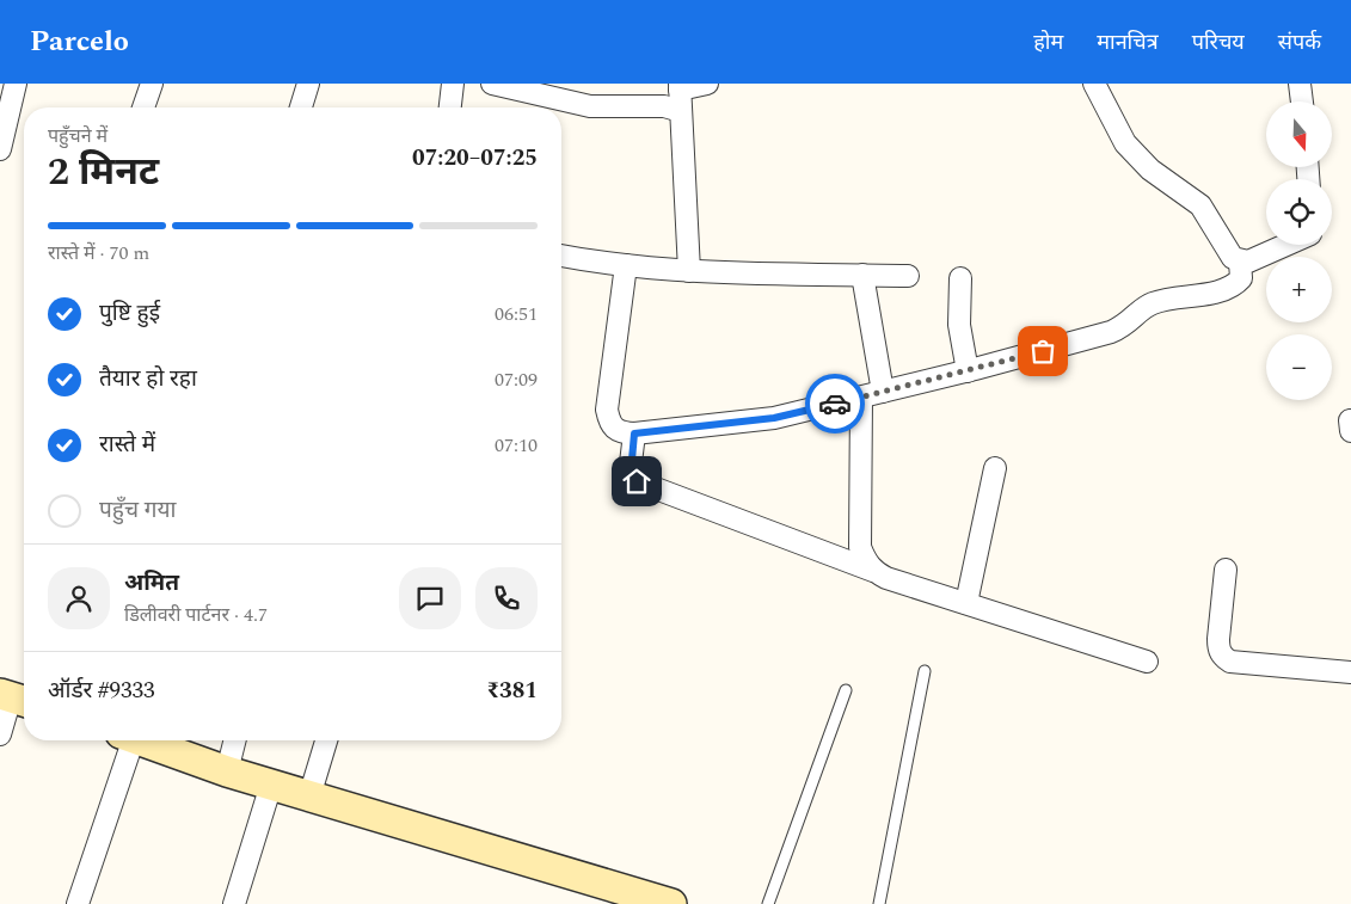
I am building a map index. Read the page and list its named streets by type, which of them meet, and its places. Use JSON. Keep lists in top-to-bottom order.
{
  "north": "bottom",
  "page": {
    "header": "Parcelo",
    "nav": [
      "होम",
      "मानचित्र",
      "परिचय",
      "संपर्क"
    ],
    "map_buttons": ["+", "−"],
    "heading": ["2 मिनट", "पहुँचने में", "07:20–07:25"],
    "panel": [
      "अमित",
      "डिलीवरी पार्टनर · 4.7",
      "ऑर्डर #9333",
      "₹381"
    ],
    "bar": "रास्ते में · 70 m",
    "list": [
      ["पुष्टि हुई", "06:51"],
      ["तैयार हो रहा", "07:09"],
      ["रास्ते में", "07:10"],
      "पहुँच गया"
    ]
  }
}
